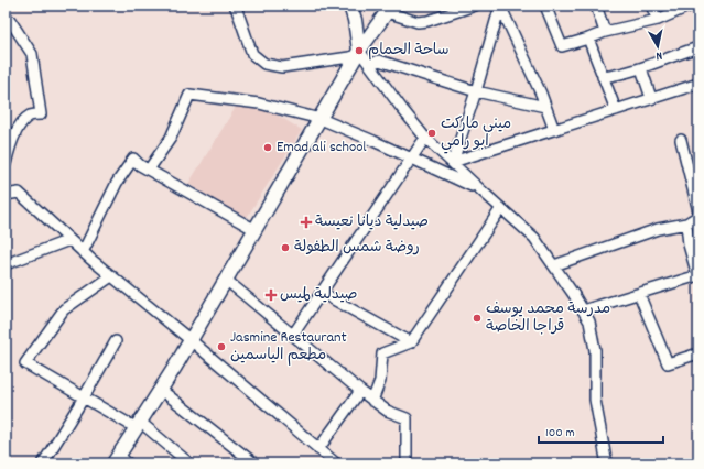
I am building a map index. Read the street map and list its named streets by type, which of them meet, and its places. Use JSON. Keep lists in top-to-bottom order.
{
  "places": {
    "other": [
      "ساحة الحمام",
      "ميني ماركت ابو رامي",
      "Emad ali school",
      "روضة شمس الطفولة",
      "مدرسة محمد يوسف قراجا الخاصة",
      "Jasmine Restaurant مطعم الياسمين"
    ],
    "health": ["صيدلية ديانا نعيسة", "صيدلية لميس"]
  },
  "scale_bar": "100 m",
  "north": "bottom"
}
